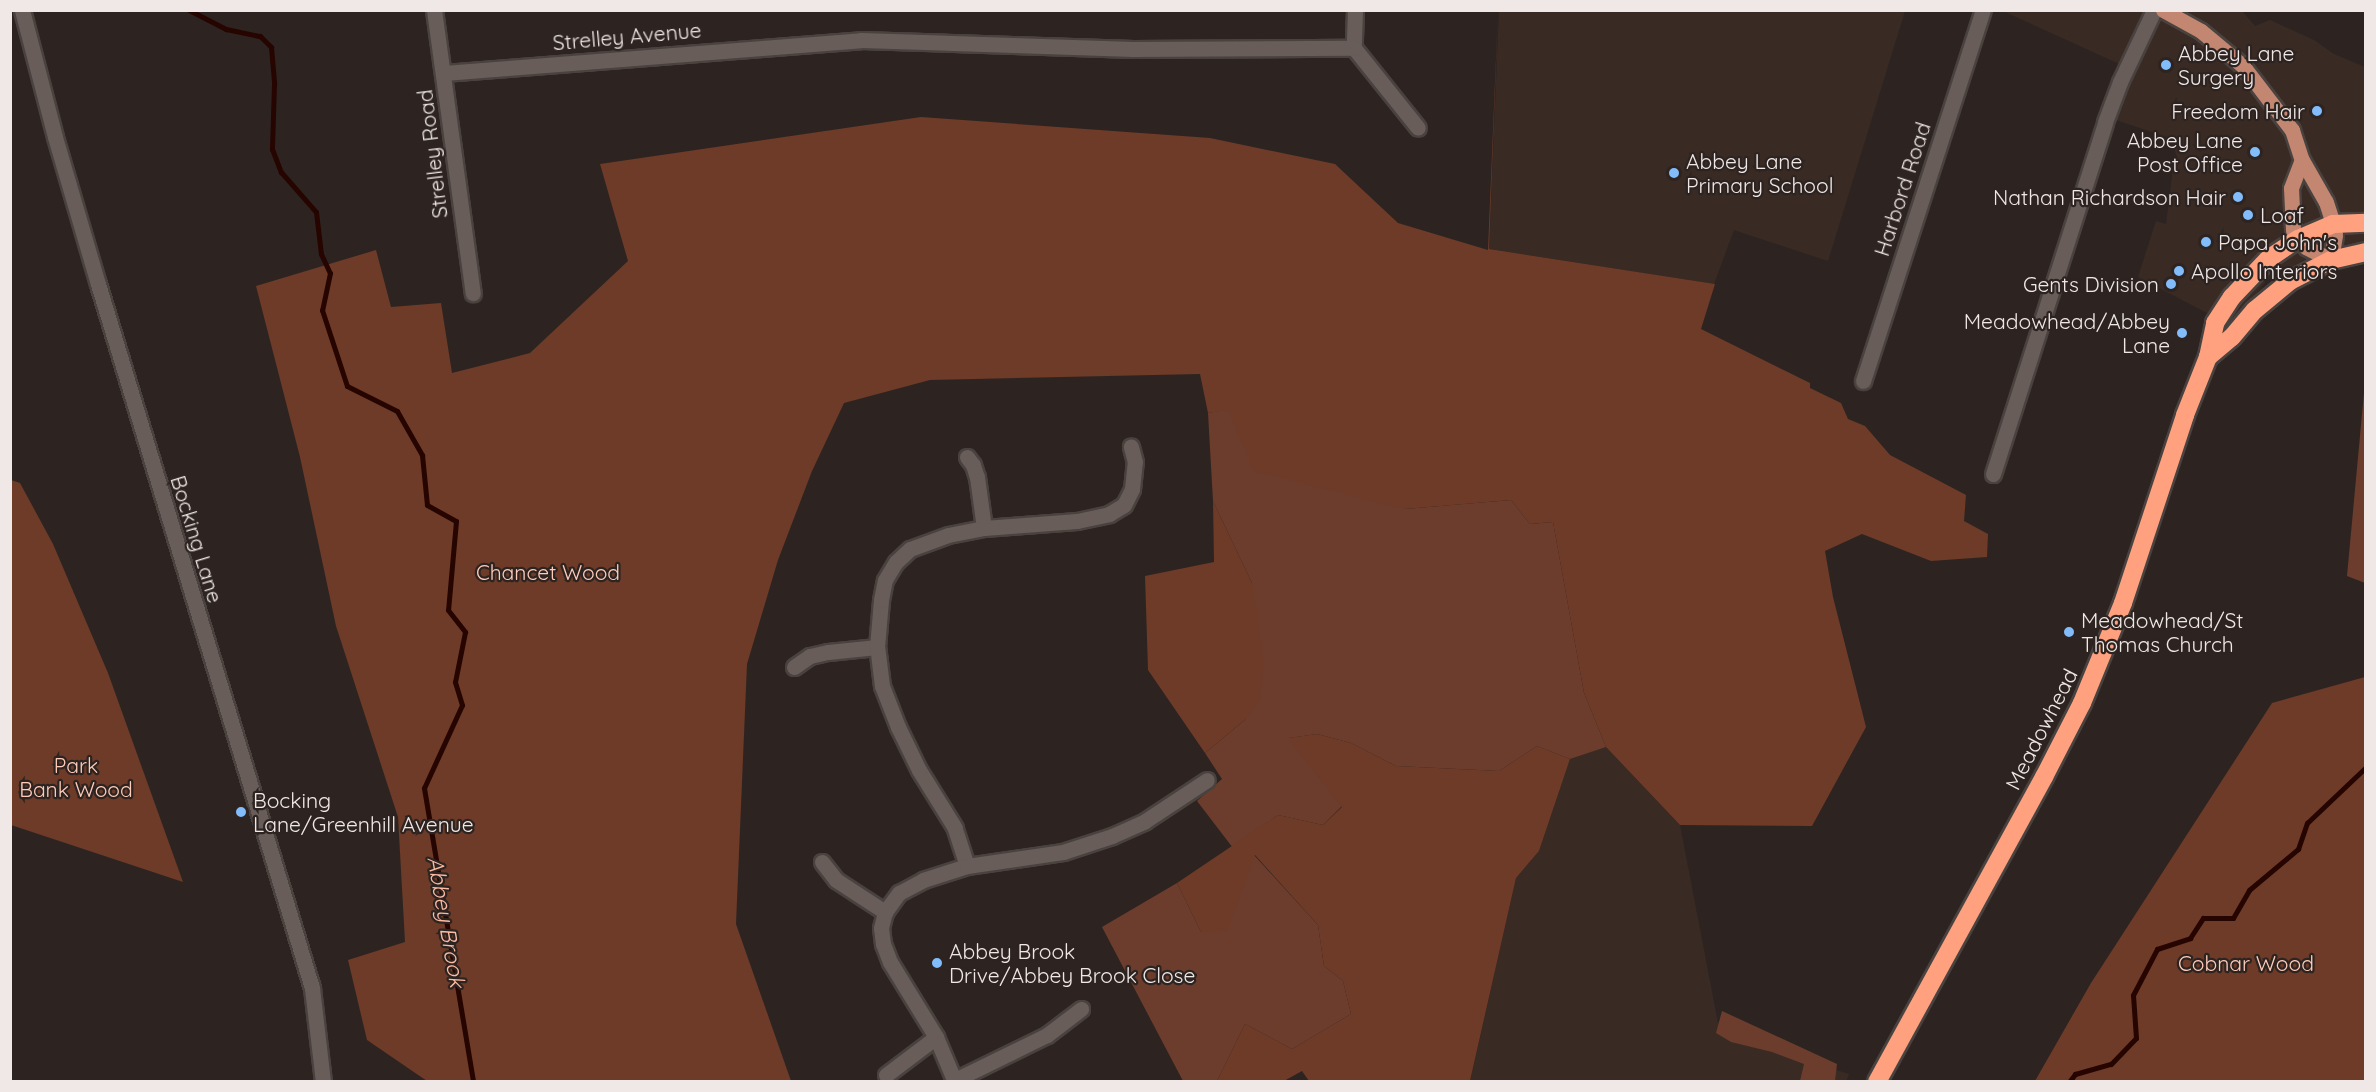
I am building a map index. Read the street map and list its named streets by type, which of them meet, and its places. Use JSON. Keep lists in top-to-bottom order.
{
  "streets": {
    "highway": ["Meadowhead"],
    "street": [
      "Strelley Avenue",
      "Strelley Road",
      "Harbord Road",
      "Bocking Lane"
    ]
  },
  "crossings": [
    ["Strelley Avenue", "Strelley Road"]
  ],
  "water": ["Abbey Brook"],
  "parks": ["Chancet Wood", "Park Bank Wood", "Cobnar Wood"],
  "places": [
    "Abbey Lane Surgery",
    "Freedom Hair",
    "Abbey Lane Post Office",
    "Abbey Lane Primary School",
    "Nathan Richardson Hair",
    "Loaf",
    "Papa John's",
    "Apollo Interiors",
    "Gents Division",
    "Meadowhead/Abbey Lane",
    "Meadowhead/St Thomas Church",
    "Bocking Lane/Greenhill Avenue",
    "Abbey Brook Drive/Abbey Brook Close"
  ]
}
